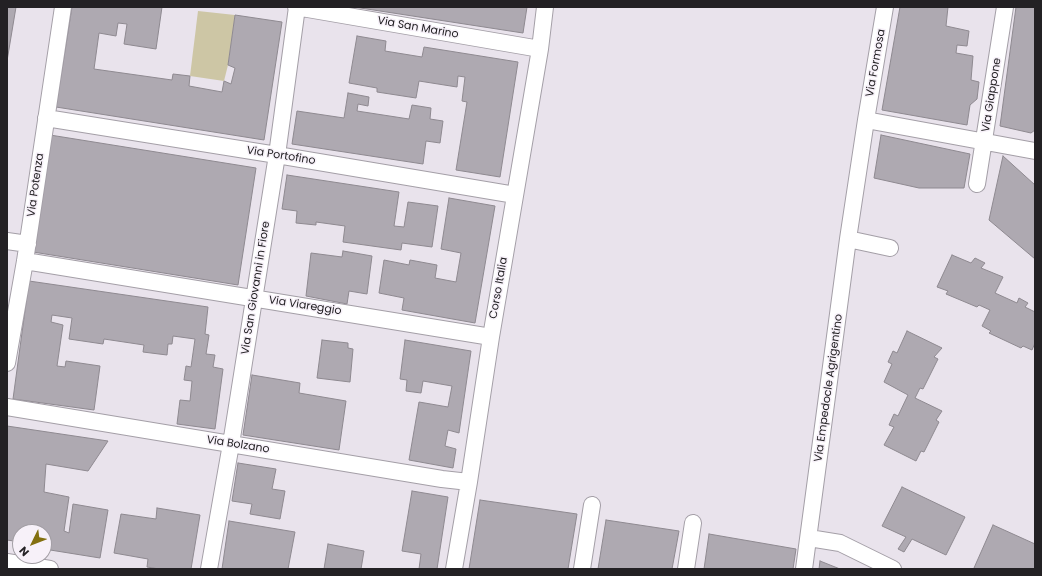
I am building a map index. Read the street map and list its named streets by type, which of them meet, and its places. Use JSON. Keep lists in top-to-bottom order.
{
  "streets": {
    "street": [
      "Via San Marino",
      "Via Formosa",
      "Via Giappone",
      "Via Portofino",
      "Via Potenza",
      "Via San Giovanni in Fiore",
      "Corso Italia",
      "Via Viareggio",
      "Via Empedocle Agrigentino",
      "Via Bolzano"
    ]
  },
  "crossings": [
    ["Via San Marino", "Via San Giovanni in Fiore"],
    ["Via San Marino", "Corso Italia"],
    ["Via Formosa", "Via Empedocle Agrigentino"],
    ["Via Portofino", "Via Potenza"],
    ["Via Portofino", "Via San Giovanni in Fiore"],
    ["Via Portofino", "Corso Italia"],
    ["Via Potenza", "Via Viareggio"],
    ["Via San Giovanni in Fiore", "Via Viareggio"],
    ["Via San Giovanni in Fiore", "Via Bolzano"],
    ["Corso Italia", "Via Viareggio"],
    ["Corso Italia", "Via Bolzano"]
  ],
  "north": "bottom left"
}
